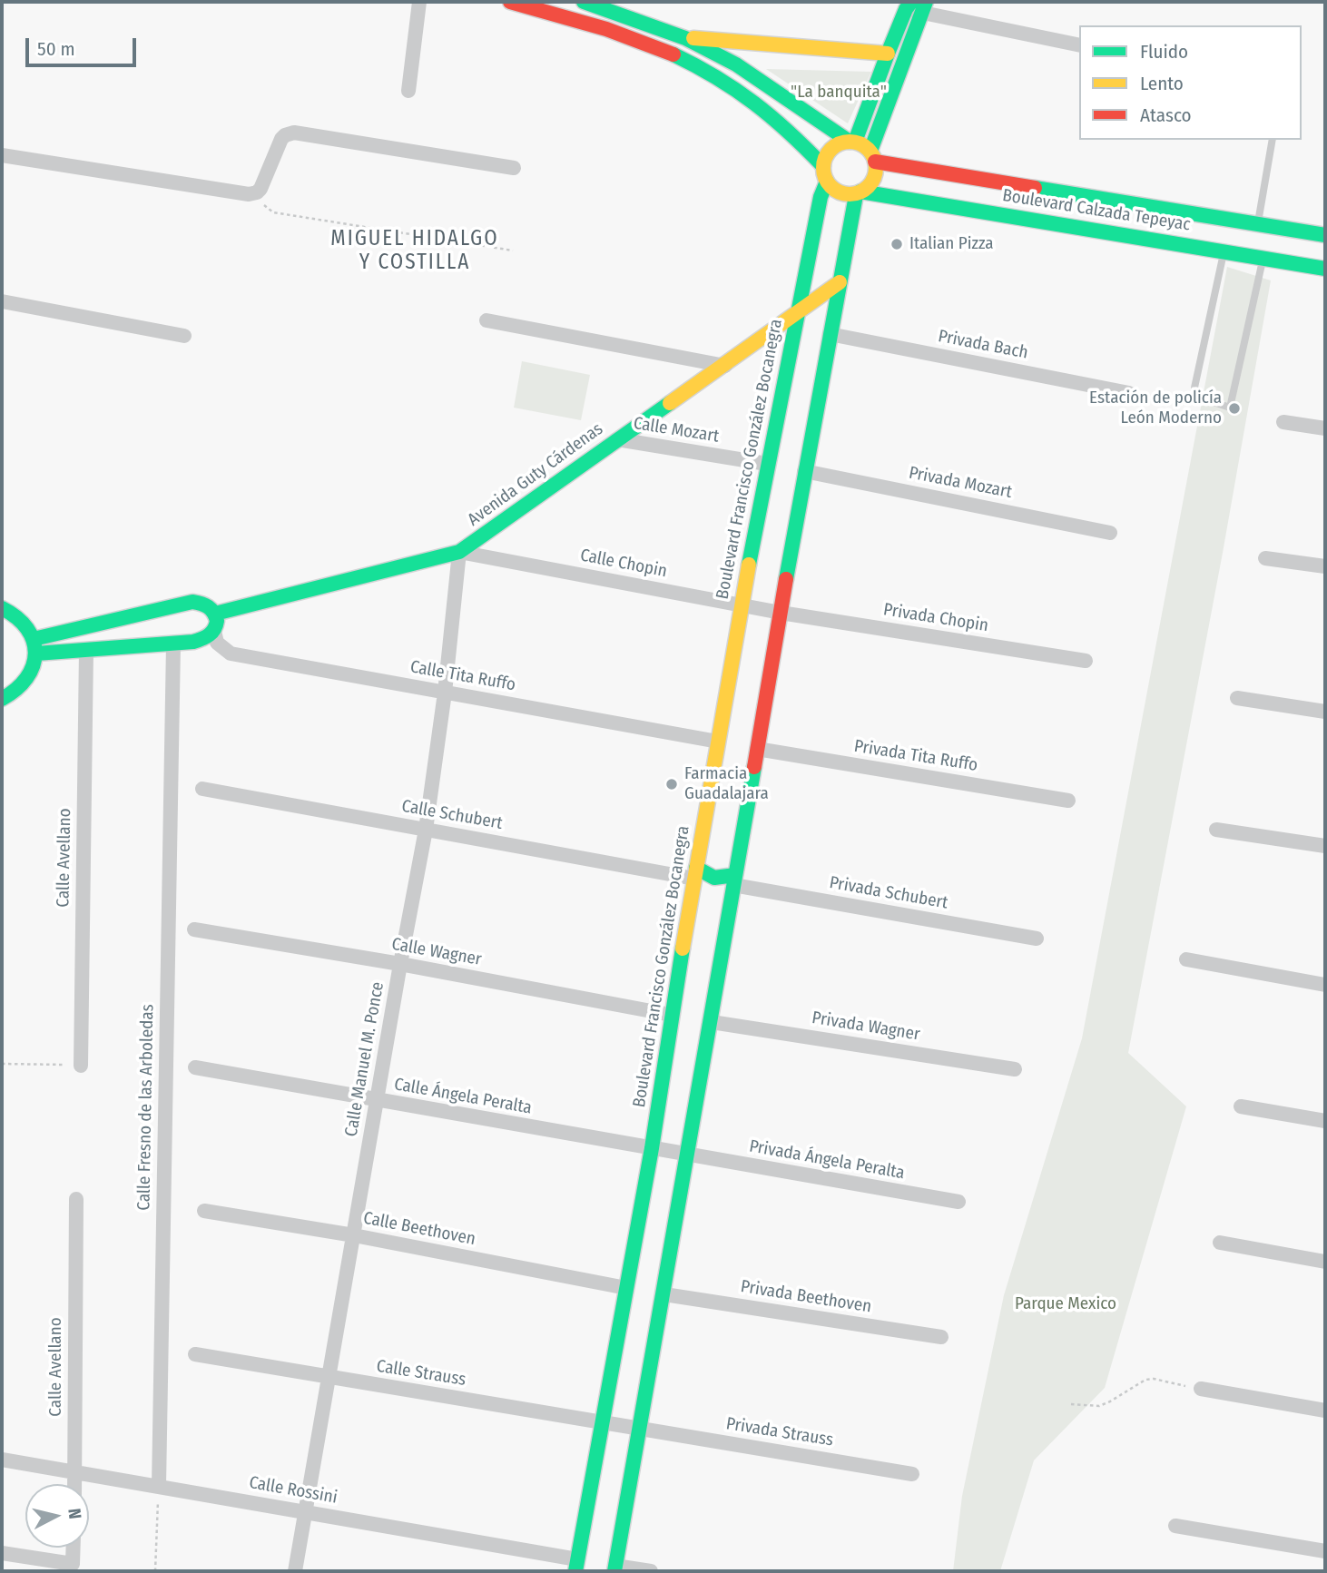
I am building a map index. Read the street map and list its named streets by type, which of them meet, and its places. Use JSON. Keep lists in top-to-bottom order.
{
  "streets": {
    "main road": ["Boulevard Calzada Tepeyac", "Boulevard Francisco González Bocanegra", "Avenida Guty Cárdenas"],
    "street": [
      "Privada Bach",
      "Calle Mozart",
      "Privada Mozart",
      "Calle Chopin",
      "Privada Chopin",
      "Calle Tita Ruffo",
      "Privada Tita Ruffo",
      "Calle Schubert",
      "Calle Avellano",
      "Privada Schubert",
      "Calle Wagner",
      "Privada Wagner",
      "Calle Manuel M. Ponce",
      "Calle Ángela Peralta",
      "Calle Fresno de las Arboledas",
      "Privada Ángela Peralta",
      "Calle Beethoven",
      "Privada Beethoven",
      "Calle Strauss",
      "Privada Strauss",
      "Calle Rossini"
    ]
  },
  "crossings": [
    ["Boulevard Calzada Tepeyac", "Boulevard Francisco González Bocanegra"],
    ["Calle Mozart", "Boulevard Francisco González Bocanegra"],
    ["Calle Mozart", "Avenida Guty Cárdenas"],
    ["Boulevard Francisco González Bocanegra", "Avenida Guty Cárdenas"],
    ["Boulevard Francisco González Bocanegra", "Calle Chopin"],
    ["Boulevard Francisco González Bocanegra", "Calle Tita Ruffo"],
    ["Boulevard Francisco González Bocanegra", "Calle Schubert"],
    ["Boulevard Francisco González Bocanegra", "Calle Wagner"],
    ["Boulevard Francisco González Bocanegra", "Calle Ángela Peralta"],
    ["Boulevard Francisco González Bocanegra", "Calle Beethoven"],
    ["Boulevard Francisco González Bocanegra", "Calle Strauss"],
    ["Boulevard Francisco González Bocanegra", "Calle Rossini"],
    ["Avenida Guty Cárdenas", "Calle Chopin"],
    ["Avenida Guty Cárdenas", "Calle Manuel M. Ponce"],
    ["Calle Chopin", "Privada Chopin"],
    ["Calle Chopin", "Calle Manuel M. Ponce"],
    ["Calle Tita Ruffo", "Calle Manuel M. Ponce"],
    ["Calle Schubert", "Calle Manuel M. Ponce"],
    ["Calle Avellano", "Calle Rossini"],
    ["Calle Wagner", "Calle Manuel M. Ponce"],
    ["Calle Manuel M. Ponce", "Calle Ángela Peralta"],
    ["Calle Manuel M. Ponce", "Calle Beethoven"],
    ["Calle Manuel M. Ponce", "Calle Strauss"],
    ["Calle Manuel M. Ponce", "Calle Rossini"],
    ["Calle Ángela Peralta", "Privada Ángela Peralta"],
    ["Calle Fresno de las Arboledas", "Calle Rossini"],
    ["Calle Strauss", "Privada Strauss"]
  ],
  "districts": ["MIGUEL HIDALGO Y COSTILLA"],
  "parks": ["\"La banquita\"", "Parque Mexico"],
  "places": ["Italian Pizza", "Estación de policía León Moderno", "Farmacia Guadalajara"],
  "legend": ["Fluido", "Lento", "Atasco"],
  "scale_bar": "50 m",
  "north": "right"
}
